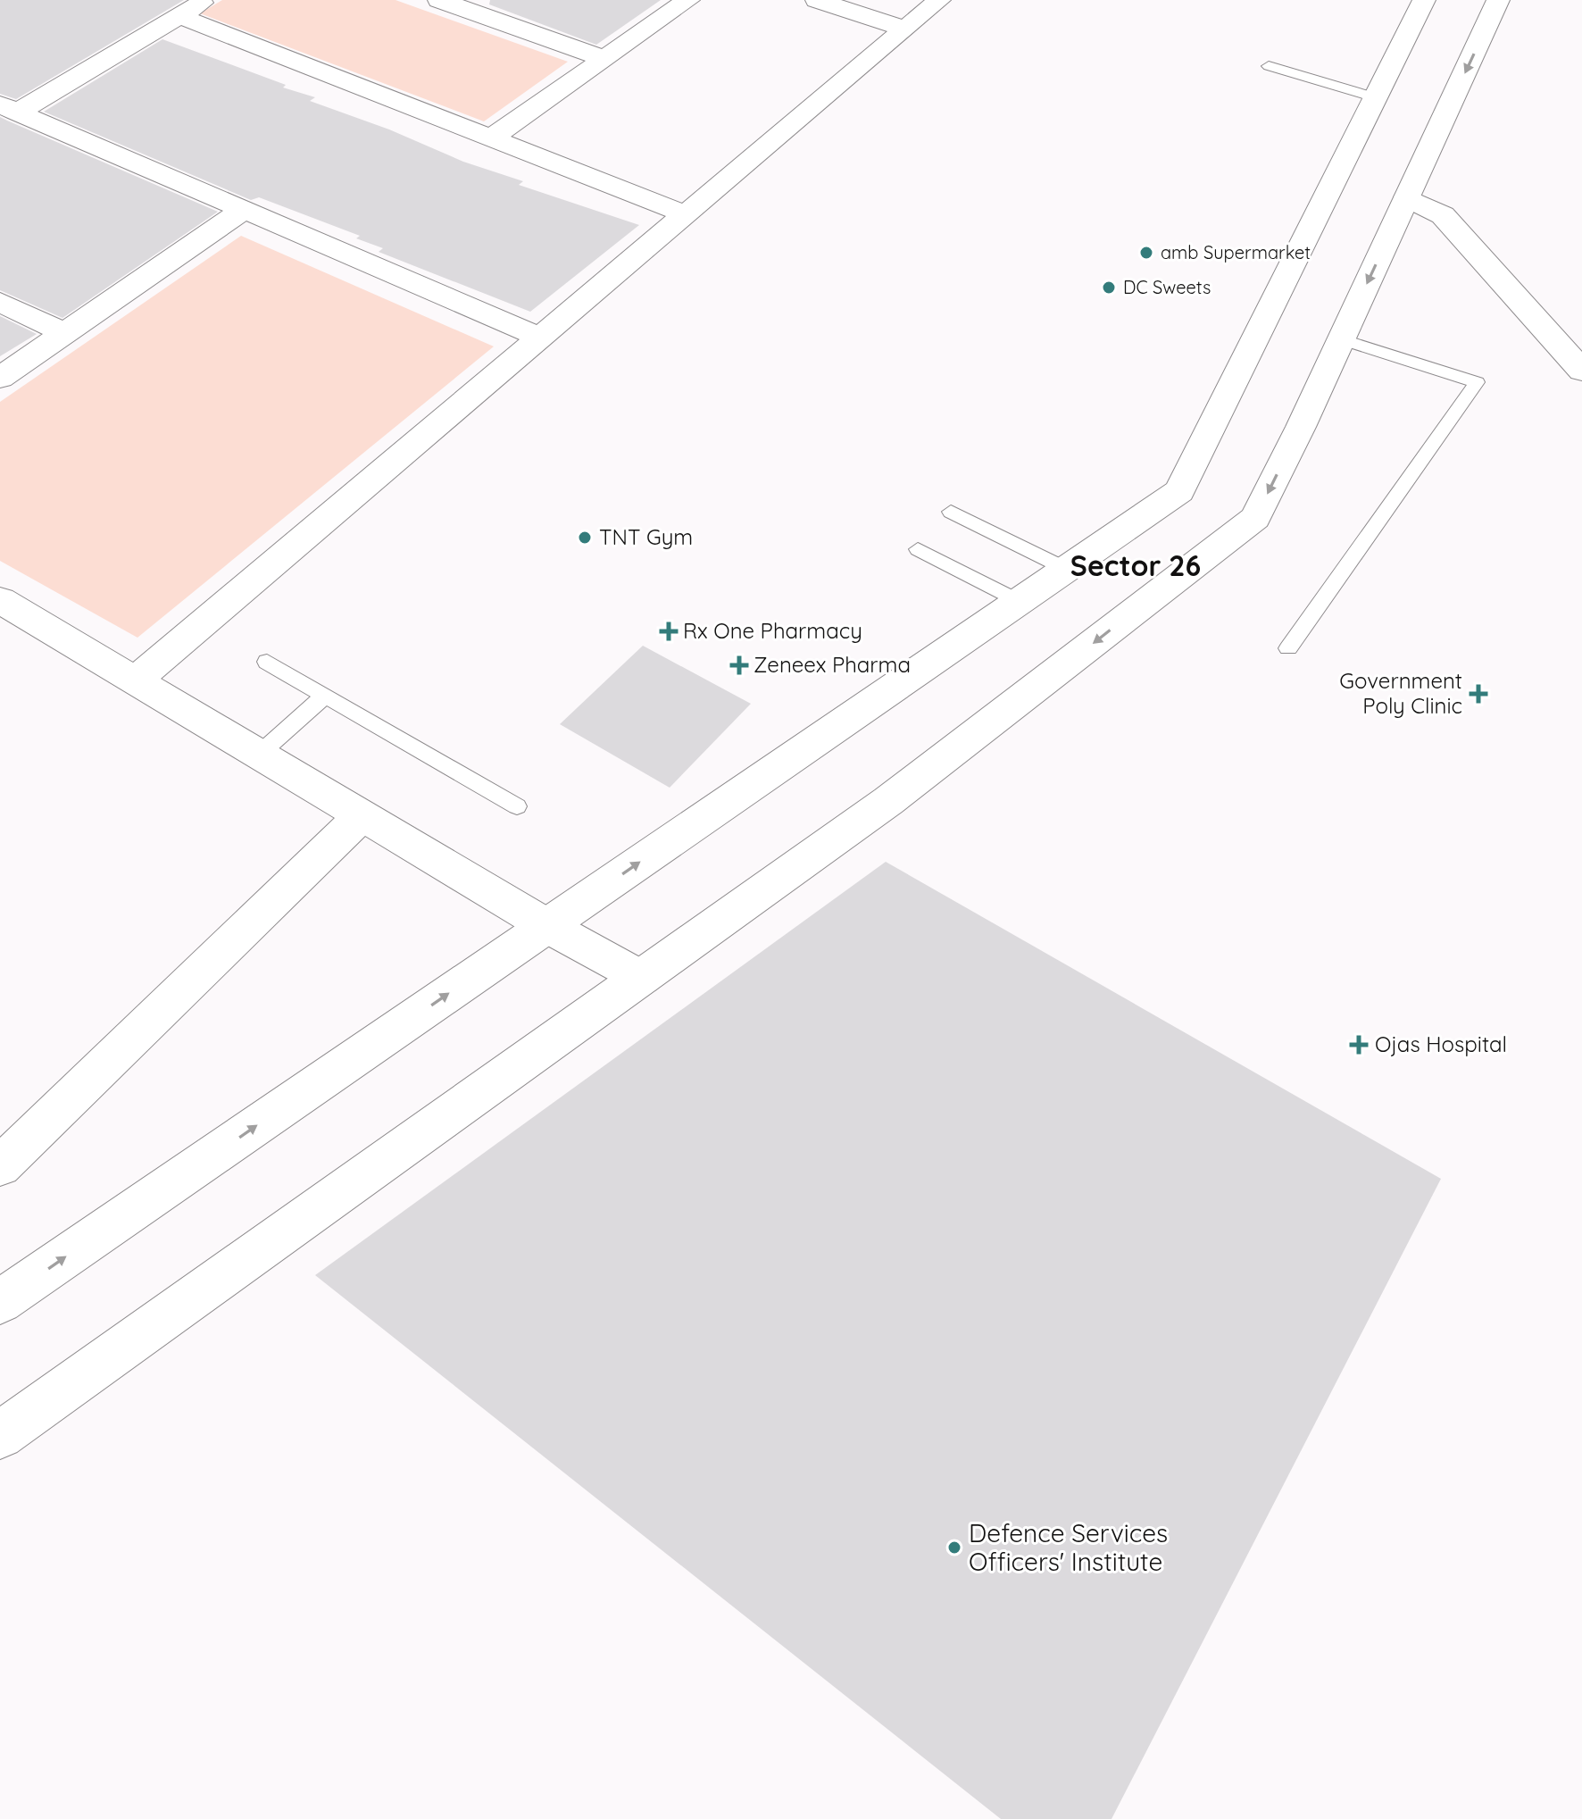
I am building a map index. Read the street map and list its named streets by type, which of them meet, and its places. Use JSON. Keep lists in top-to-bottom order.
{
  "districts": ["Sector 26"],
  "places": {
    "other": [
      "amb Supermarket",
      "DC Sweets",
      "TNT Gym",
      "Defence Services Officers' Institute"
    ],
    "health": [
      "Rx One Pharmacy",
      "Zeneex Pharma",
      "Government Poly Clinic",
      "Ojas Hospital"
    ]
  }
}
